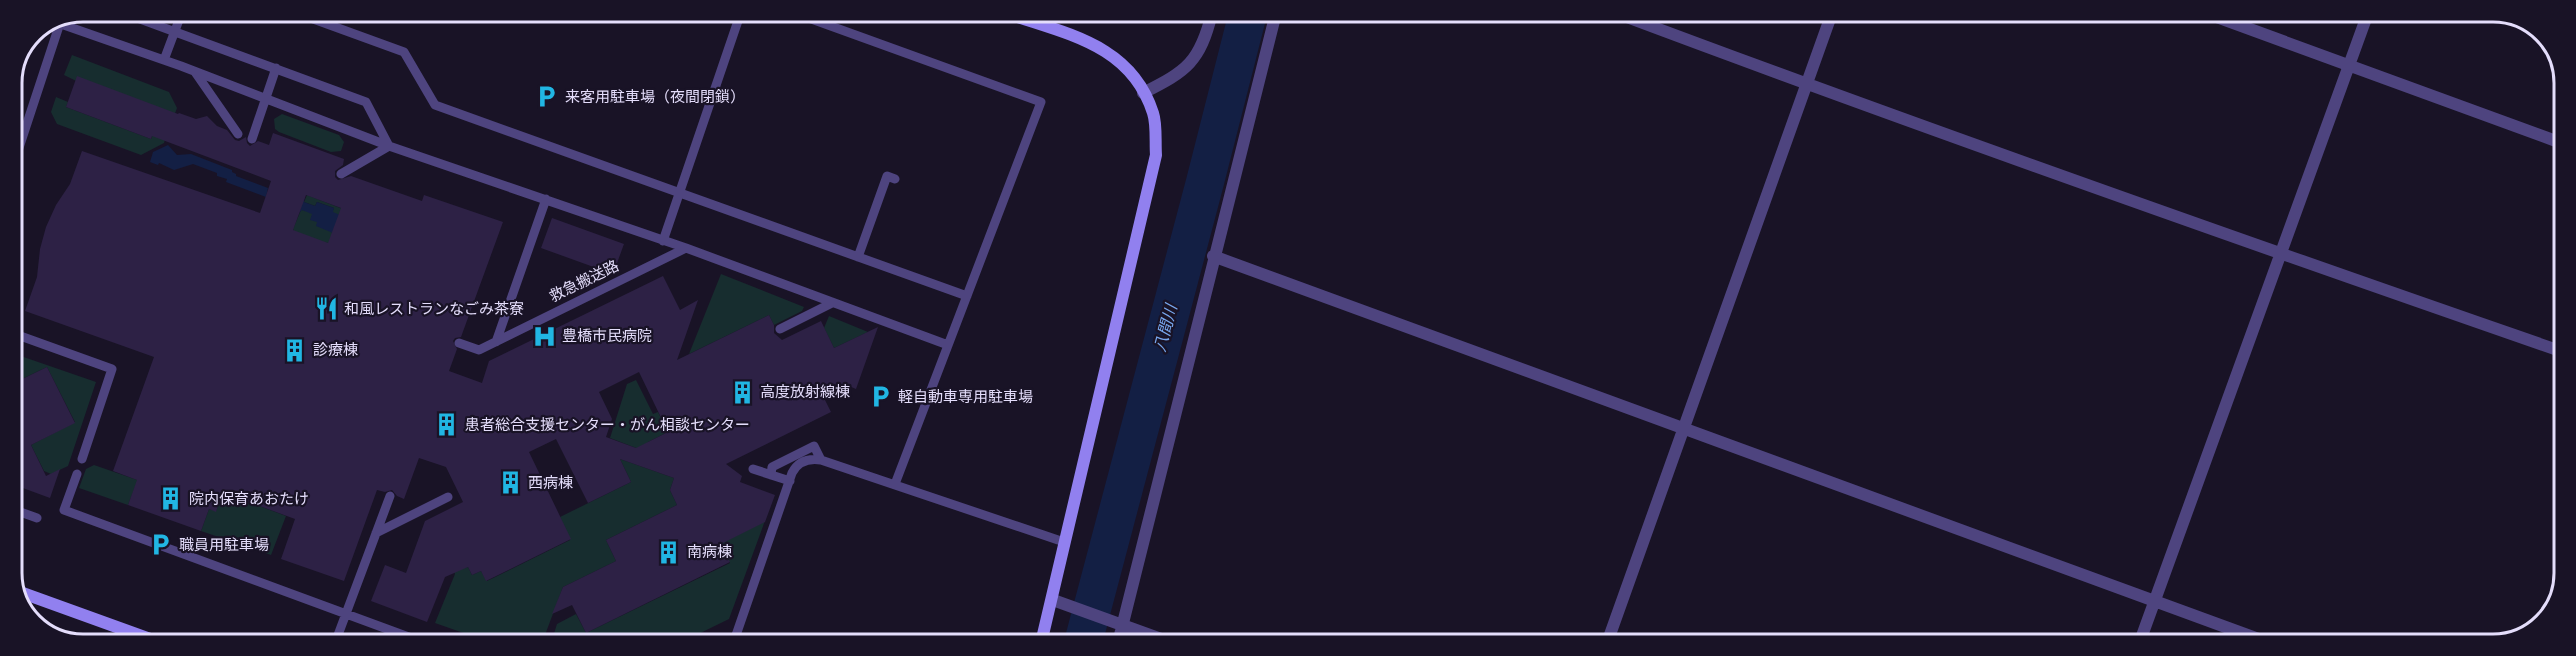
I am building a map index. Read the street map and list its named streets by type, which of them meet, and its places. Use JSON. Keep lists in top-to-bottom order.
{
  "streets": {
    "lane": ["救急搬送路"]
  },
  "water": ["八間川"],
  "places": {
    "parking": ["来客用駐車場（夜間閉鎖）", "軽自動車専用駐車場", "職員用駐車場"],
    "restaurant": ["和風レストランなごみ茶寮"],
    "hospital": ["豊橋市民病院"],
    "building": [
      "診療棟",
      "高度放射線棟",
      "患者総合支援センター・がん相談センター",
      "西病棟",
      "院内保育あおたけ",
      "南病棟"
    ]
  }
}
